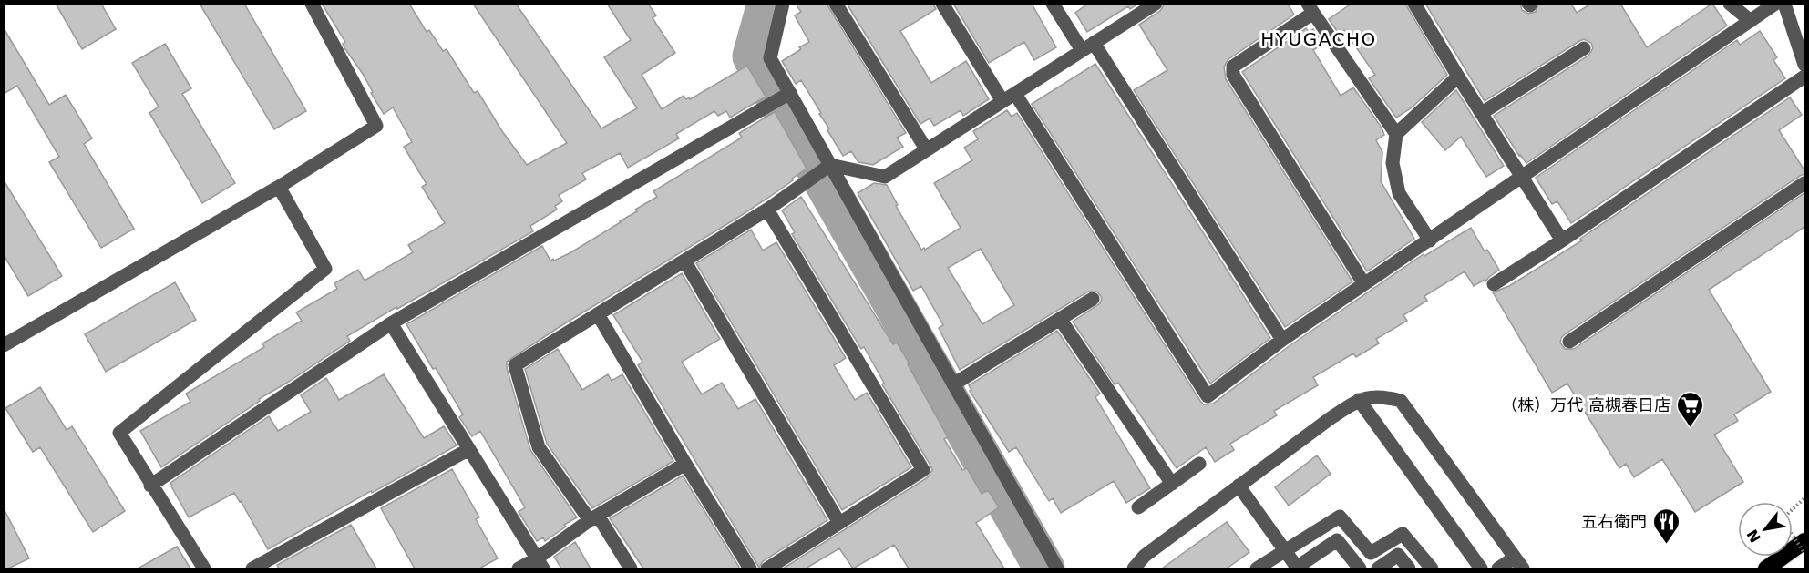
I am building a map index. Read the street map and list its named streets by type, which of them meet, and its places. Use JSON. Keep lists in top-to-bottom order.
{
  "districts": ["HYUGACHO"],
  "places": {
    "supermarket": ["（株）万代 高槻春日店"],
    "restaurant": ["五右衛門"]
  },
  "north": "bottom left"
}
